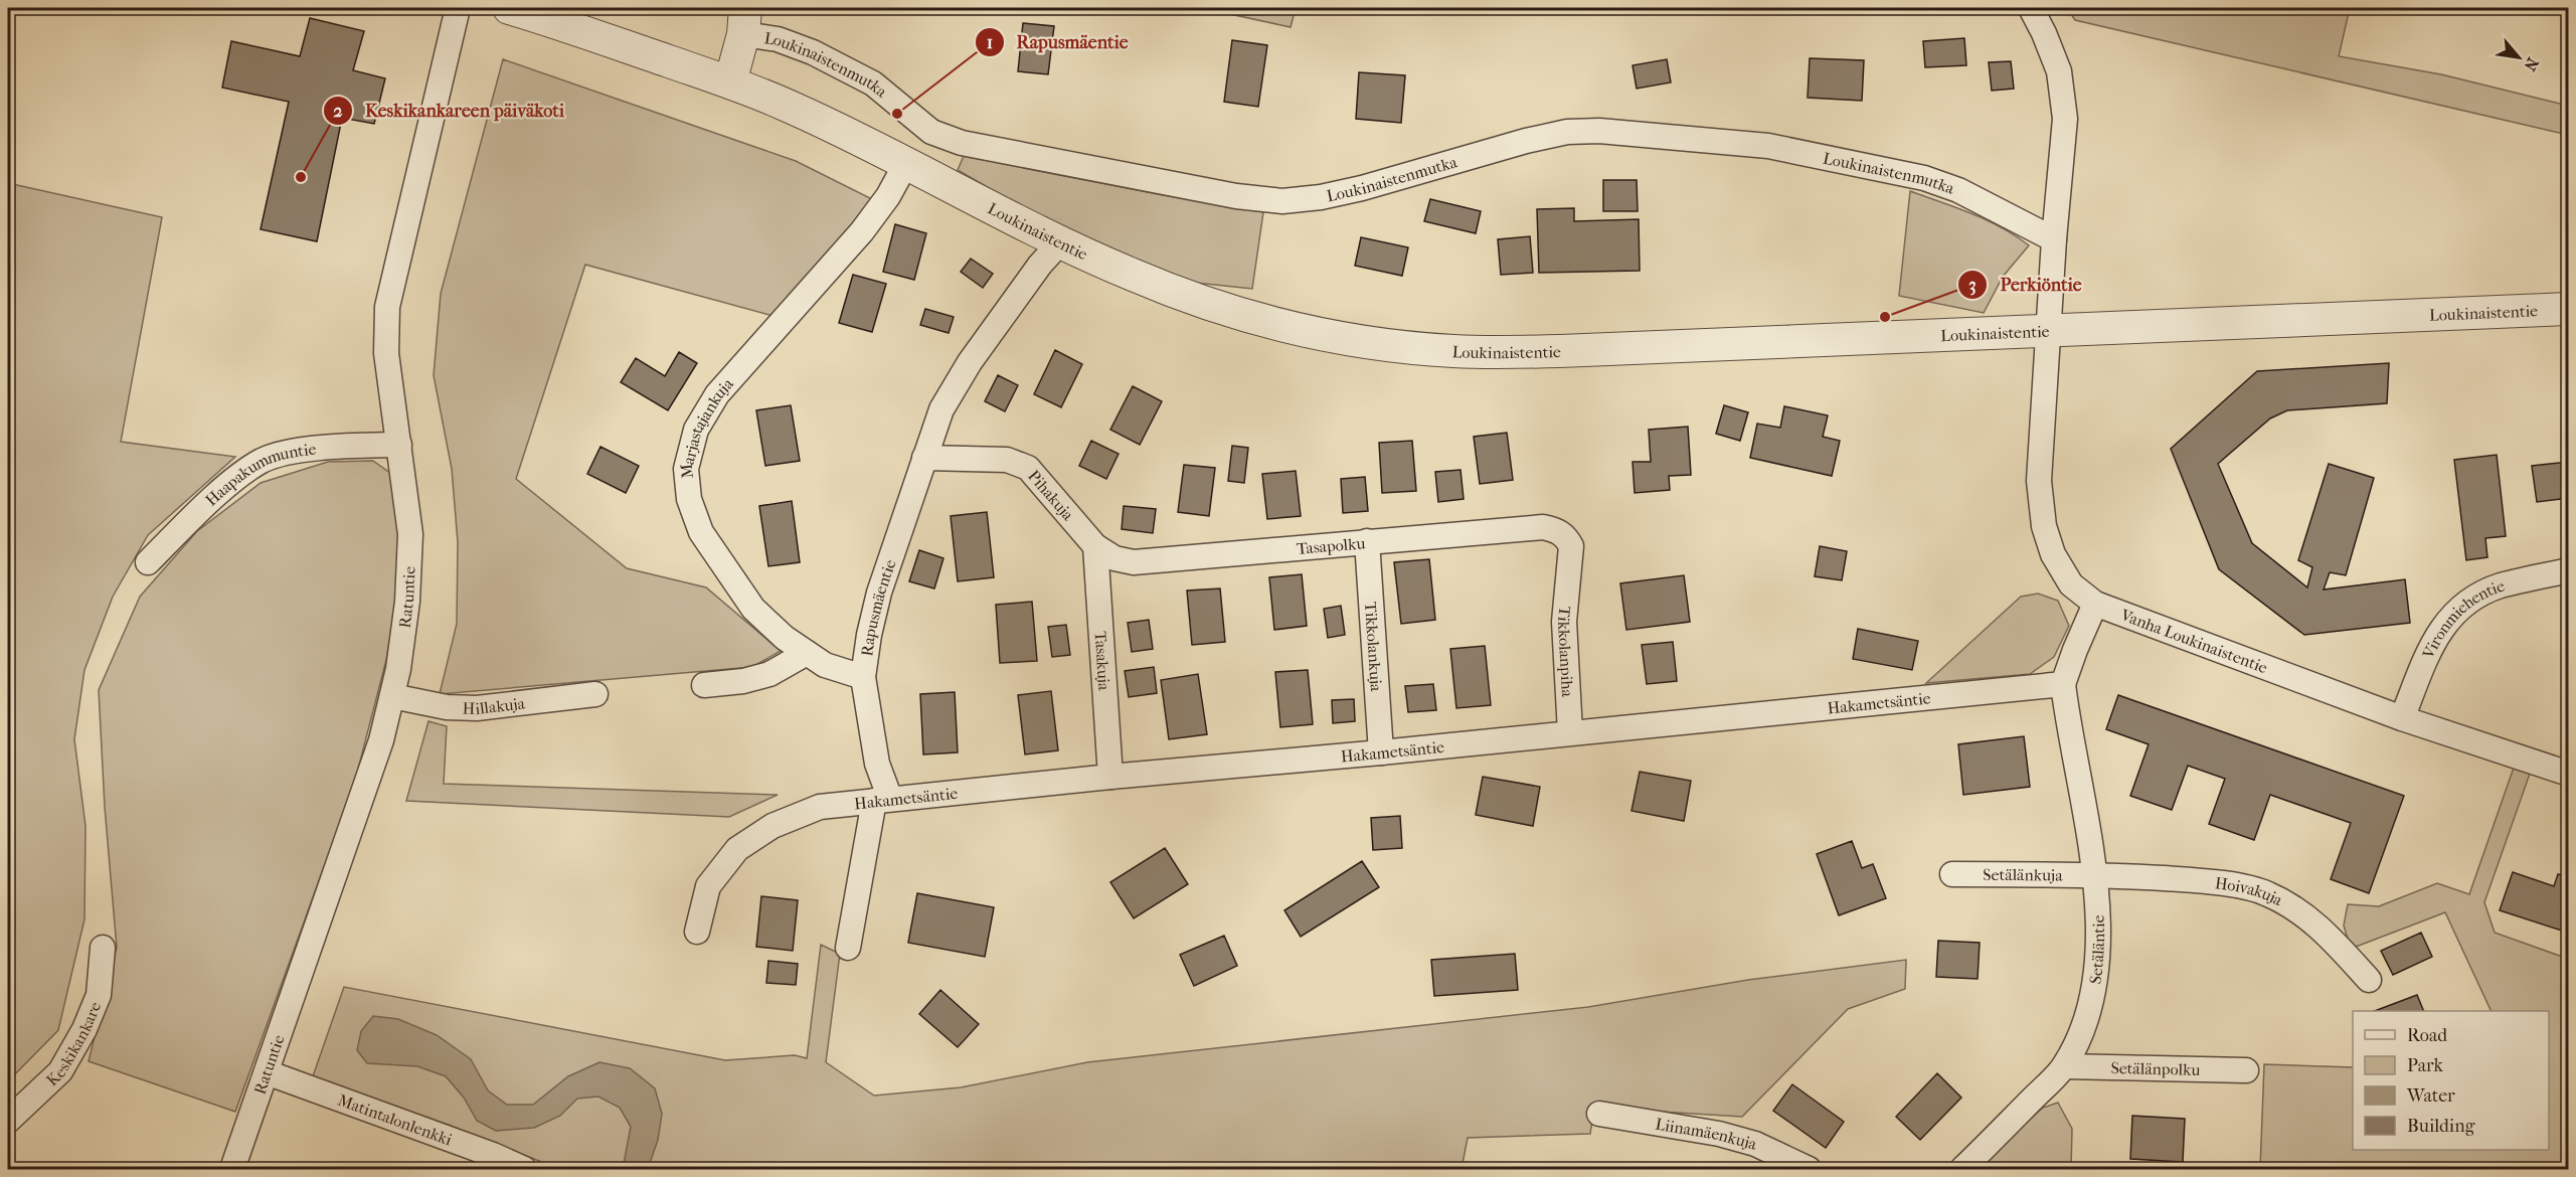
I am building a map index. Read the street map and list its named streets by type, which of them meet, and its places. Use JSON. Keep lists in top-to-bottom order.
{
  "streets": {
    "street": [
      "Loukinaistenmutka",
      "Loukinaistentie",
      "Marjastajankuja",
      "Haapakummuntie",
      "Pihakuja",
      "Tasapolku",
      "Ratuntie",
      "Rapusmäentie",
      "Vironmiehentie",
      "Vanha Loukinaistentie",
      "Tikkolankuja",
      "Tikkolanpiha",
      "Tasakuja",
      "Hakametsäntie",
      "Hillakuja",
      "Setälänkuja",
      "Hoivakuja",
      "Setäläntie",
      "Keskikankare",
      "Setälänpolku",
      "Matintalonlenkki",
      "Liinamäenkuja"
    ]
  },
  "crossings": [
    ["Loukinaistenmutka", "Vanha Loukinaistentie"],
    ["Loukinaistentie", "Marjastajankuja"],
    ["Loukinaistentie", "Rapusmäentie"],
    ["Loukinaistentie", "Vanha Loukinaistentie"],
    ["Marjastajankuja", "Rapusmäentie"],
    ["Haapakummuntie", "Ratuntie"],
    ["Pihakuja", "Tasapolku"],
    ["Pihakuja", "Rapusmäentie"],
    ["Pihakuja", "Tasakuja"],
    ["Tasapolku", "Tikkolankuja"],
    ["Tasapolku", "Tikkolanpiha"],
    ["Tasapolku", "Tasakuja"],
    ["Ratuntie", "Hillakuja"],
    ["Ratuntie", "Matintalonlenkki"],
    ["Rapusmäentie", "Hakametsäntie"],
    ["Vironmiehentie", "Vanha Loukinaistentie"],
    ["Tikkolankuja", "Hakametsäntie"],
    ["Tikkolanpiha", "Hakametsäntie"],
    ["Tasakuja", "Hakametsäntie"],
    ["Hakametsäntie", "Setäläntie"],
    ["Setälänkuja", "Hoivakuja"],
    ["Setälänkuja", "Setäläntie"],
    ["Hoivakuja", "Setäläntie"],
    ["Setäläntie", "Setälänpolku"]
  ],
  "places": ["Rapusmäentie", "Keskikankareen päiväkoti", "Perkiöntie"],
  "legend": [
    "Road",
    "Park",
    "Water",
    "Building"
  ],
  "north": "bottom right"
}
